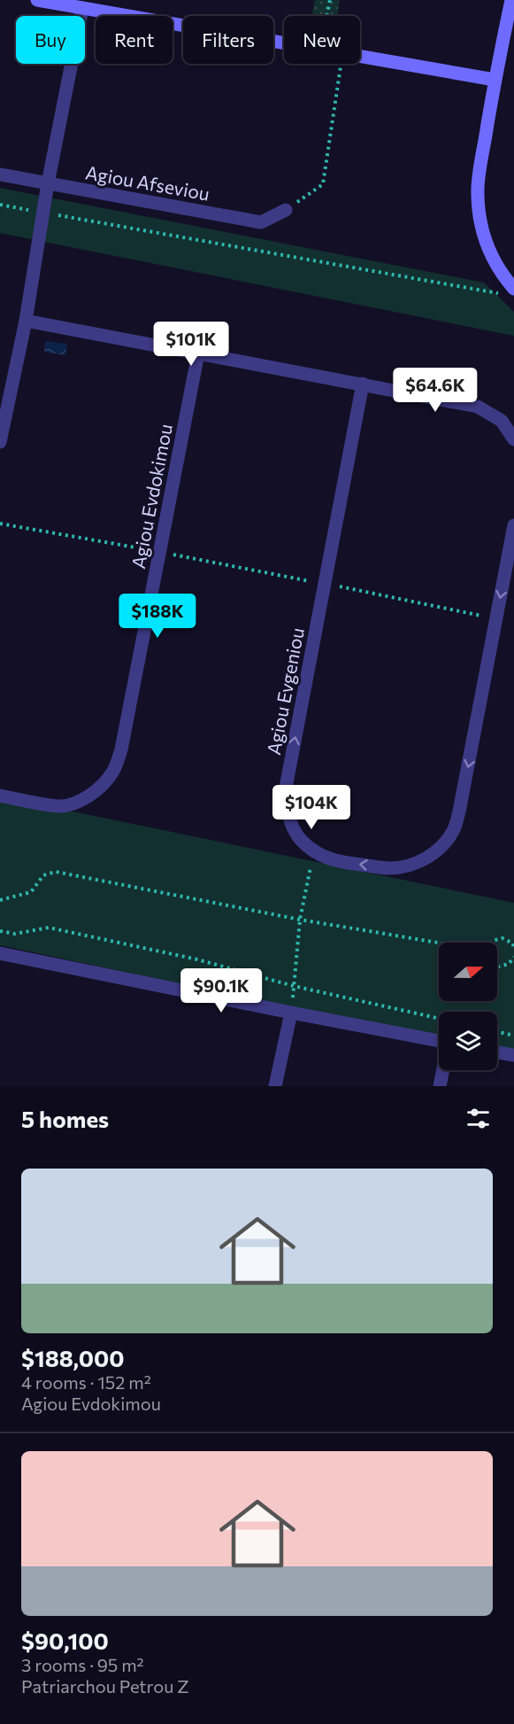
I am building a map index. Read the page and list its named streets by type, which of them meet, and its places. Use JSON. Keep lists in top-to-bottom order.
{
  "streets": {
    "street": ["Agiou Afseviou", "Agiou Evdokimou", "Agiou Evgeniou"]
  },
  "north": "right",
  "page": {
    "chip": [
      "Buy",
      "Rent",
      "Filters",
      "New"
    ],
    "price": [
      "$101K",
      "$64.6K",
      "$188K",
      "$104K",
      "$90.1K"
    ],
    "heading": "5 homes",
    "list": [
      {
        "name": "$188,000",
        "note": "4 rooms · 152 m² · Agiou Evdokimou"
      },
      {
        "name": "$90,100",
        "note": "3 rooms · 95 m² · Patriarchou Petrou Z"
      }
    ]
  }
}
